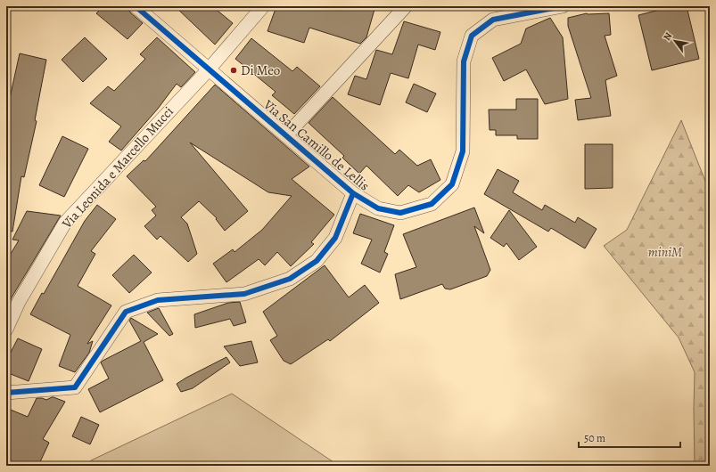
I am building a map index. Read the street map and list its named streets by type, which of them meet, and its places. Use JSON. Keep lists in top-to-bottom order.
{
  "streets": {
    "street": ["Via San Camillo de Lellis", "Via Leonida e Marcello Mucci"]
  },
  "crossings": [
    ["Via San Camillo de Lellis", "Via Leonida e Marcello Mucci"]
  ],
  "parks": ["miniM"],
  "places": ["Di Meo"],
  "scale_bar": "50 m",
  "north": "top left"
}
